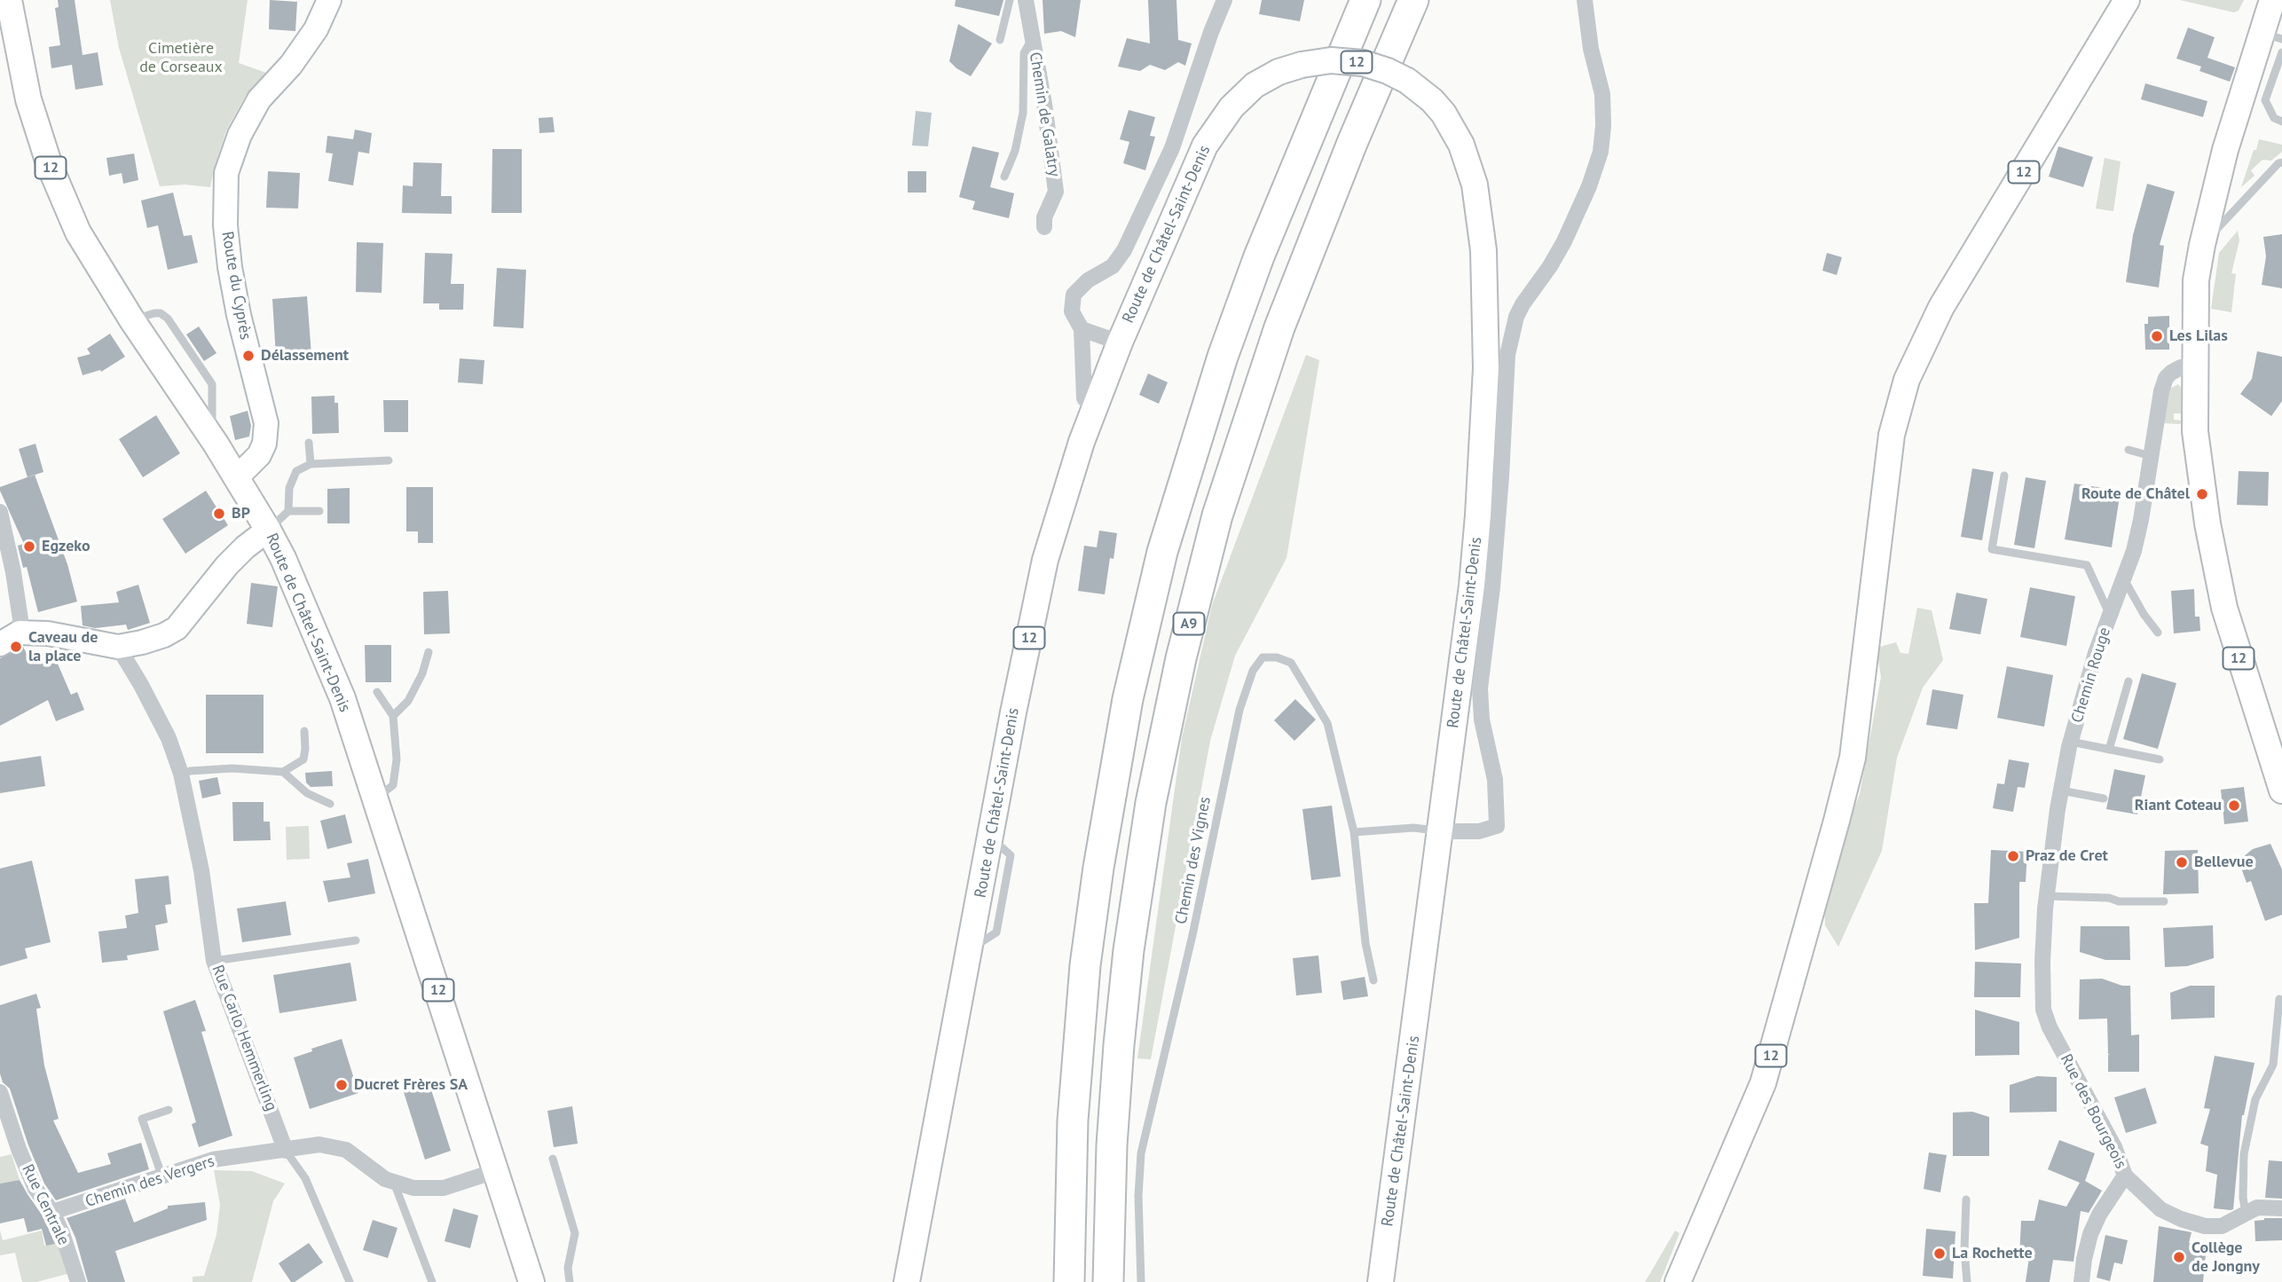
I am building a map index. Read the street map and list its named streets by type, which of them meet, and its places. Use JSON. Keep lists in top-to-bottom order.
{
  "streets": {
    "highway": ["A9"],
    "main road": ["12", "Route de Châtel-Saint-Denis"],
    "street": [
      "Chemin de Galatry",
      "Route du Cyprès",
      "Chemin Rouge",
      "Rue Carlo Hemmerling",
      "Rue des Bourgeois",
      "Chemin des Vergers",
      "Rue Centrale"
    ],
    "lane": ["Chemin des Vignes"]
  },
  "crossings": [
    ["12", "Chemin Rouge"],
    ["Route de Châtel-Saint-Denis", "Route du Cyprès"],
    ["Route de Châtel-Saint-Denis", "Chemin des Vergers"],
    ["Chemin Rouge", "Rue des Bourgeois"],
    ["Rue Carlo Hemmerling", "Chemin des Vergers"],
    ["Chemin des Vergers", "Rue Centrale"]
  ],
  "parks": ["Cimetière de Corseaux"],
  "places": [
    "Les Lilas",
    "Délassement",
    "Route de Châtel",
    "BP",
    "Egzeko",
    "Caveau de la place",
    "Riant Coteau",
    "Praz de Cret",
    "Bellevue",
    "Ducret Frères SA",
    "La Rochette",
    "Collège de Jongny"
  ]
}
